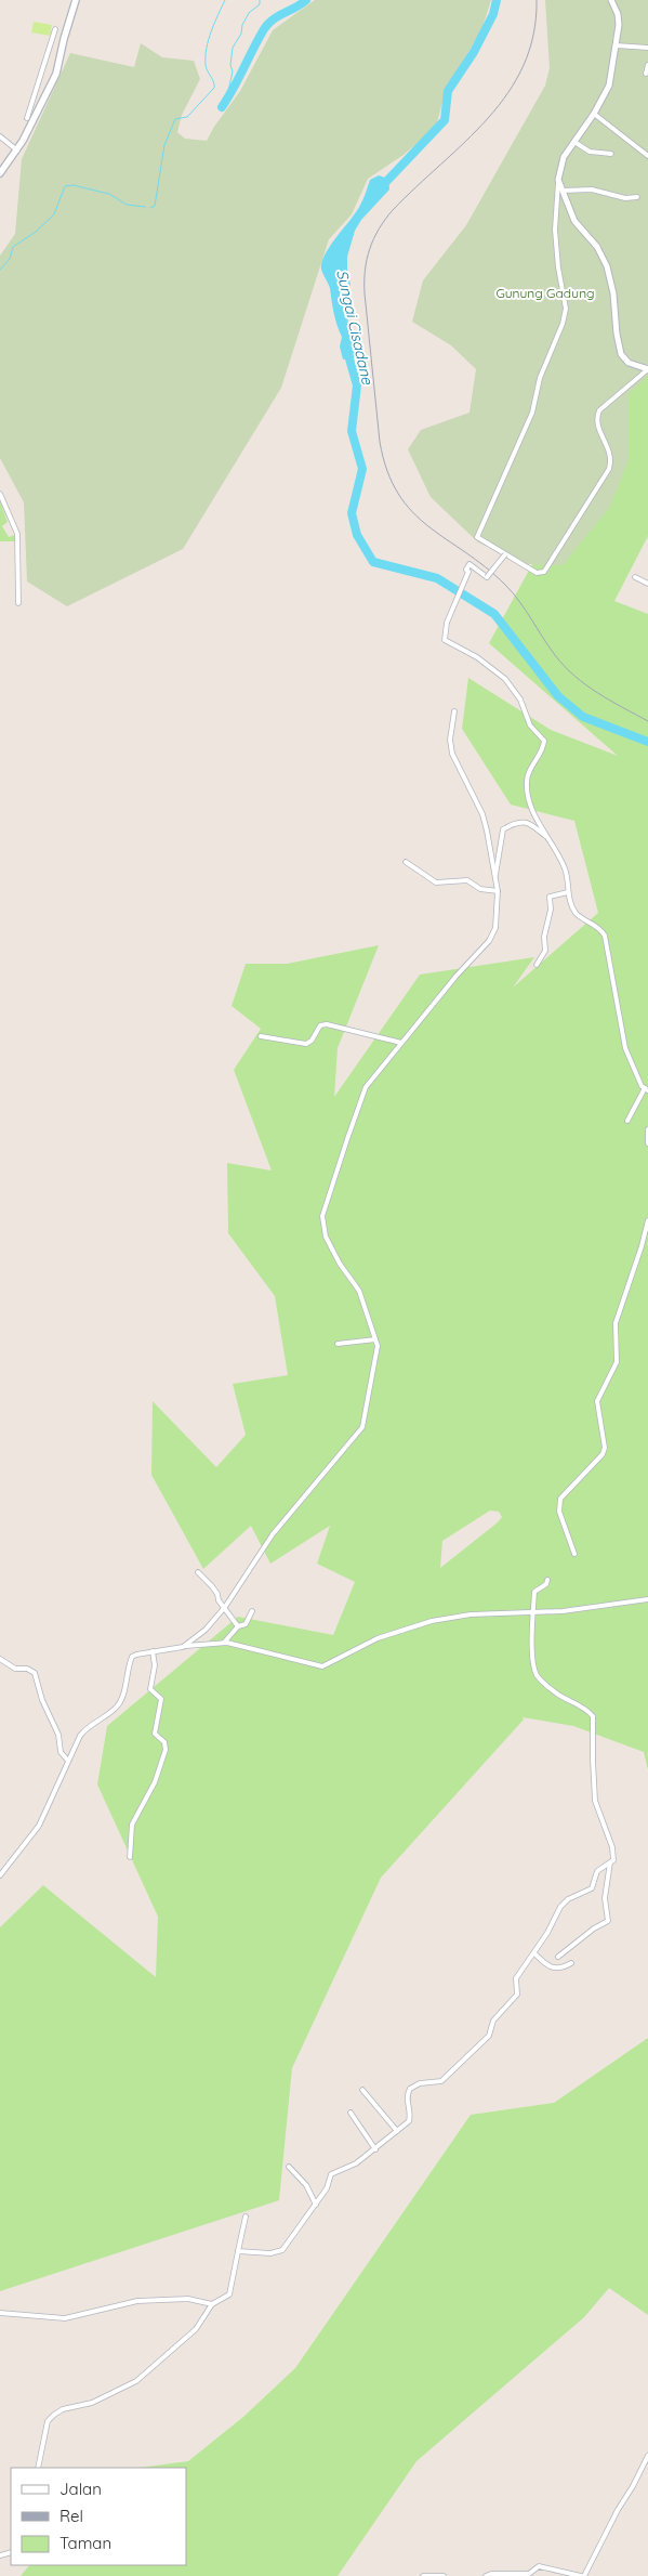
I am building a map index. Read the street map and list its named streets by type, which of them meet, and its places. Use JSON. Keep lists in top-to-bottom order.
{
  "water": ["Sungai Cisadane"],
  "parks": ["Gunung Gadung"],
  "legend": ["Jalan", "Rel", "Taman"]
}
